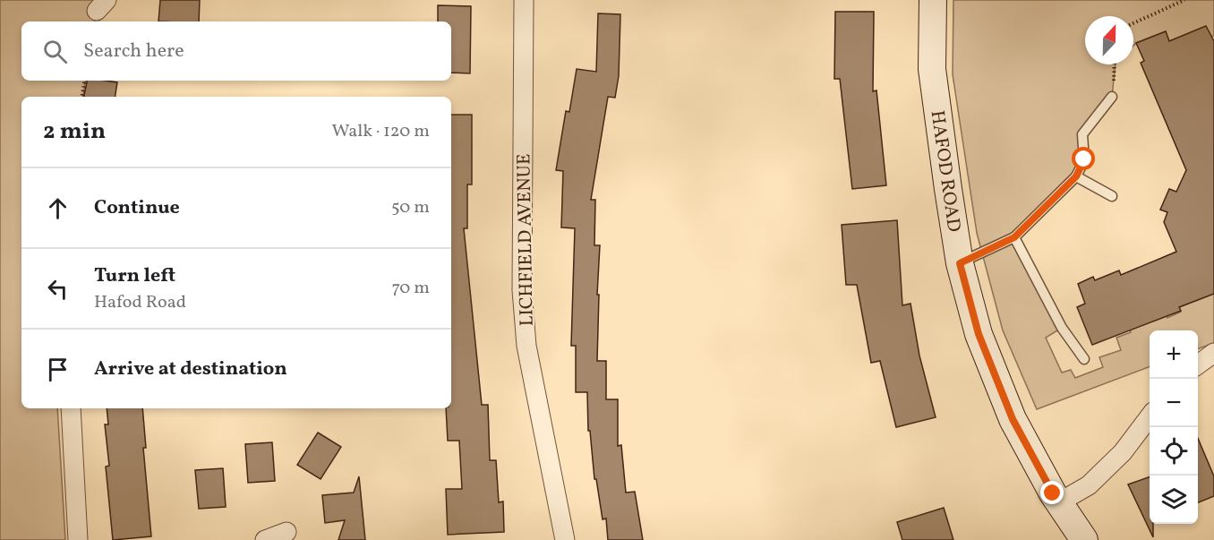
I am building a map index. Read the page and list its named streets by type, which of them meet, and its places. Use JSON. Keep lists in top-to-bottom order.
{
  "streets": {
    "street": ["HAFOD ROAD", "LICHFIELD AVENUE"]
  },
  "north": "top",
  "page": {
    "search": "Search here",
    "heading": ["2 min", "Walk · 120 m"],
    "list": [
      ["Continue", "50 m"],
      ["Turn left", "Hafod Road", "70 m"],
      "Arrive at destination"
    ],
    "map_buttons": ["+", "−"]
  }
}
